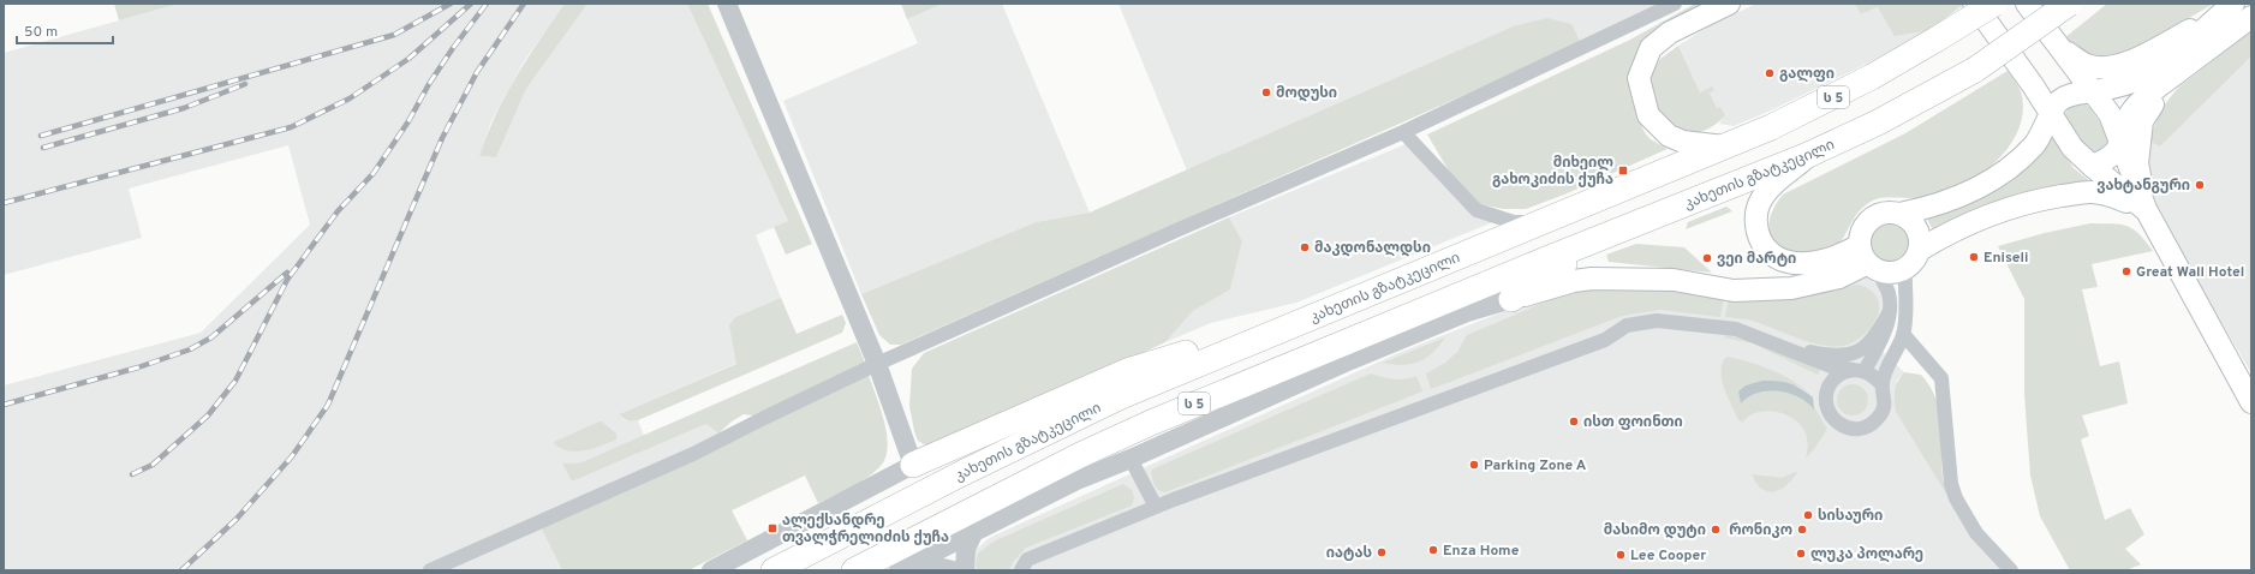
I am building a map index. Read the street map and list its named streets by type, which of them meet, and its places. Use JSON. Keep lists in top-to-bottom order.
{
  "streets": {
    "highway": ["ს 5", "კახეთის გზატკეცილი"]
  },
  "places": {
    "other": [
      "გალფი",
      "მოდუსი",
      "ვახტანგური",
      "მაკდონალდსი",
      "Eniseli",
      "ვეი მარტი",
      "Great Wall Hotel",
      "ისთ ფოინთი",
      "Parking Zone A",
      "სისაური",
      "მასიმო დუტი",
      "რონიკო",
      "Enza Home",
      "იატას",
      "ლუკა პოლარე",
      "Lee Cooper"
    ],
    "transit": ["მიხეილ გახოკიძის ქუჩა", "ალექსანდრე თვალჭრელიძის ქუჩა"]
  },
  "scale_bar": "50 m"
}
